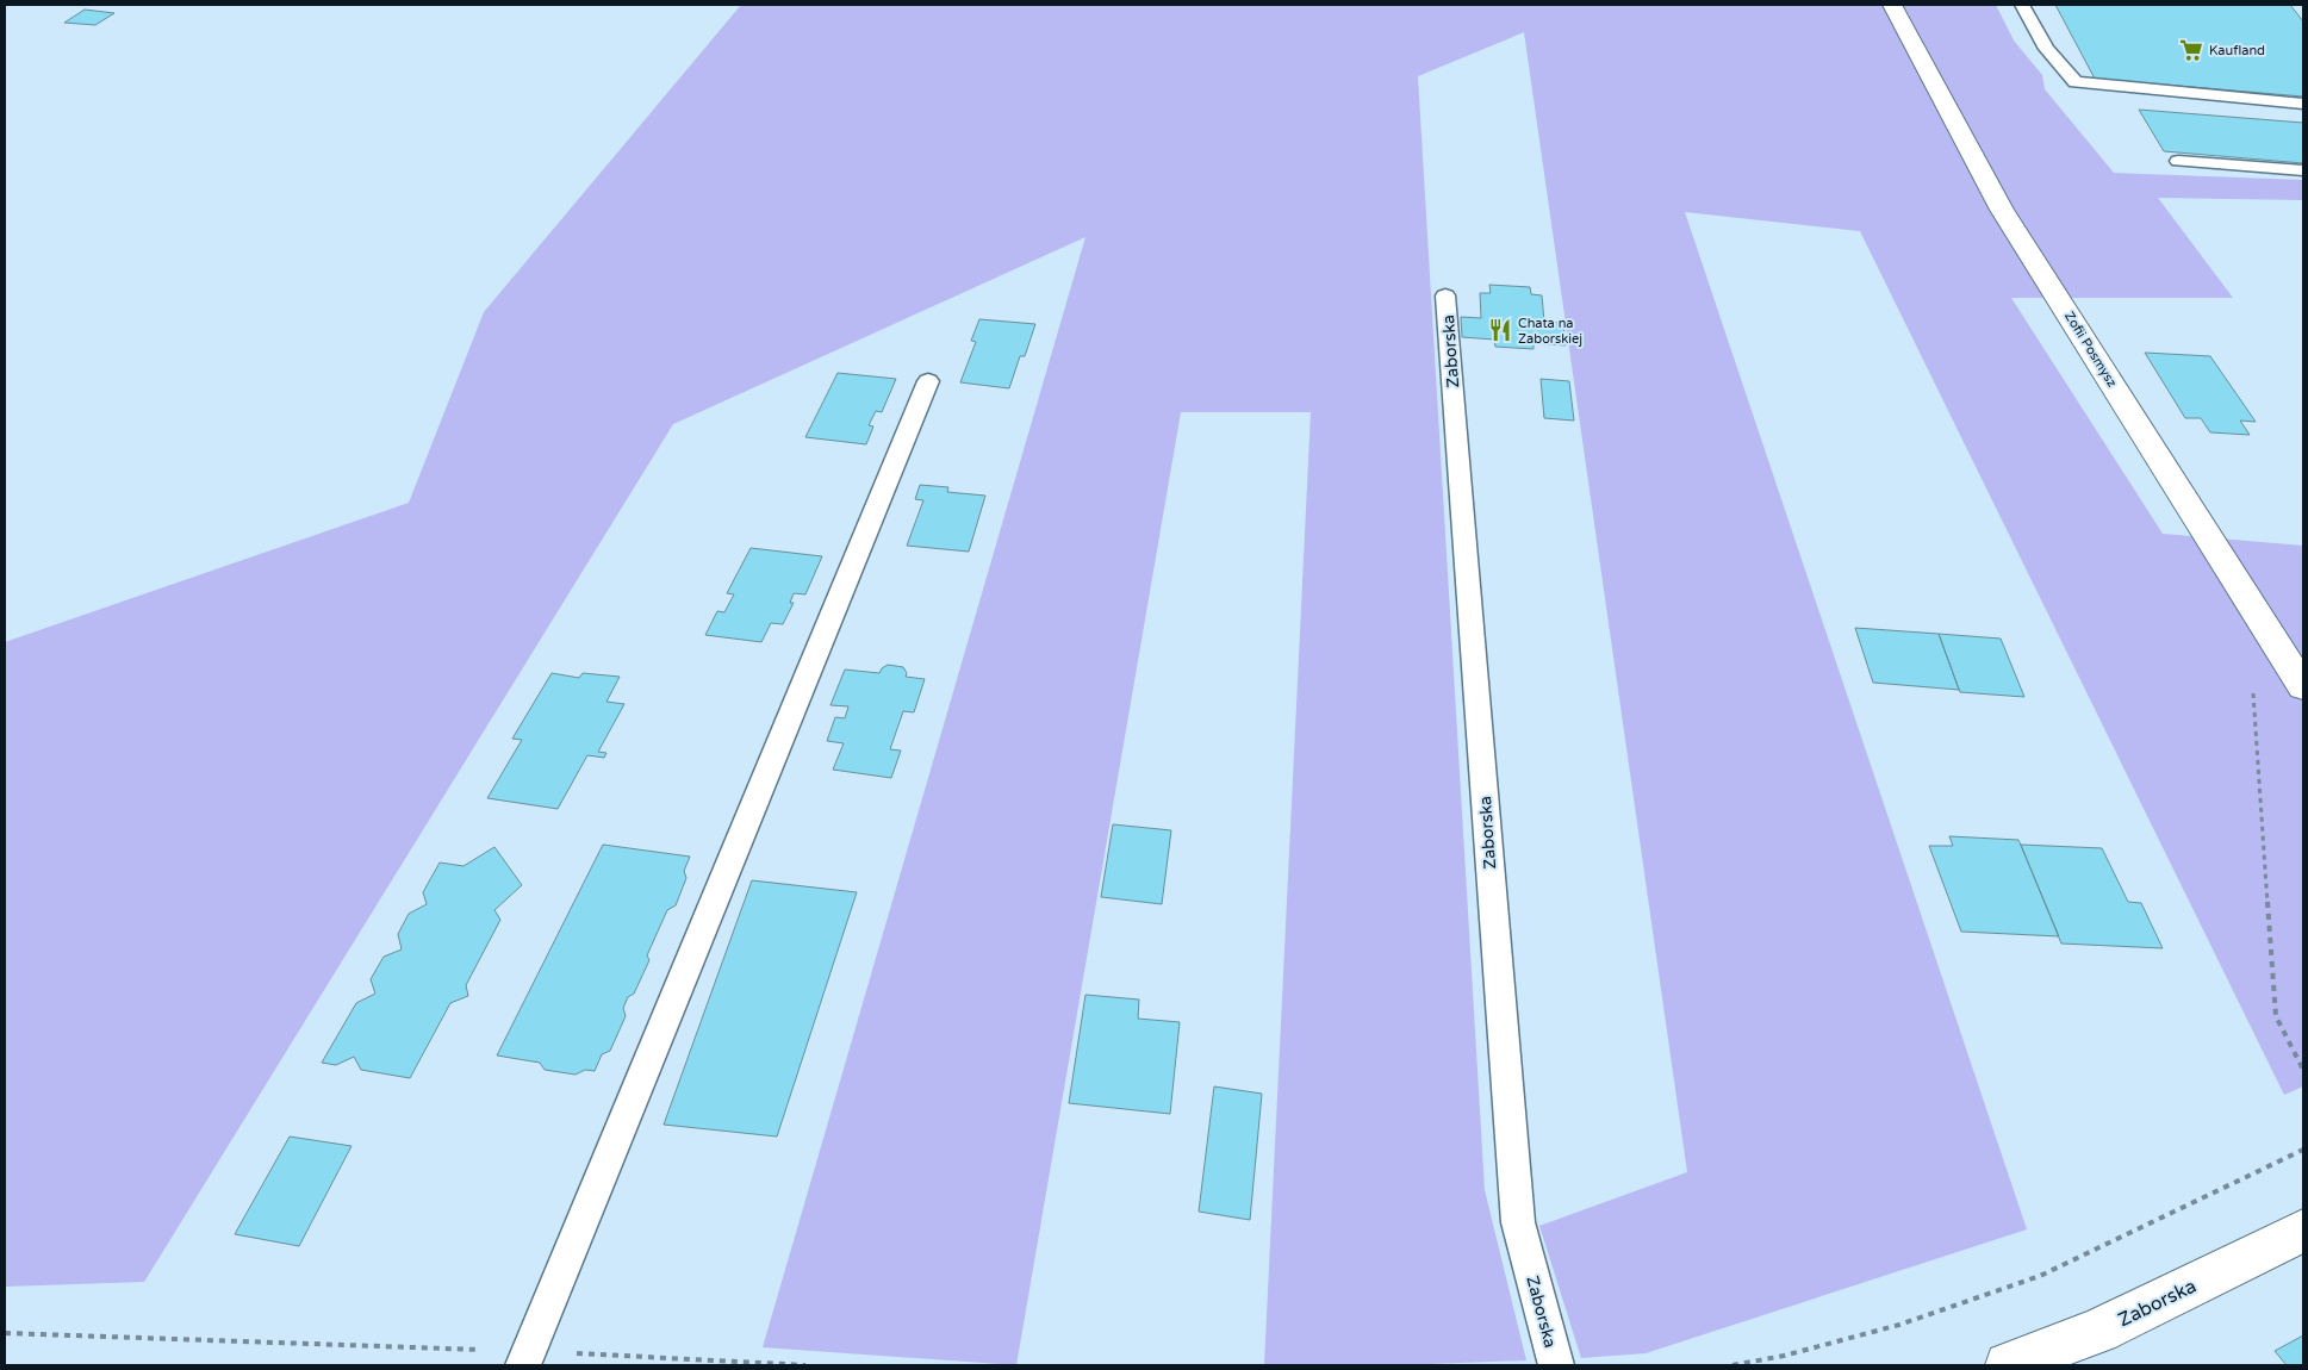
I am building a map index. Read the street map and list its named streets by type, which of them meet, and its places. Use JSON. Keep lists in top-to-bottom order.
{
  "streets": {
    "street": ["Zofii Posmysz", "Zaborska"]
  },
  "places": {
    "supermarket": ["Kaufland"],
    "restaurant": ["Chata na Zaborskiej"]
  }
}
